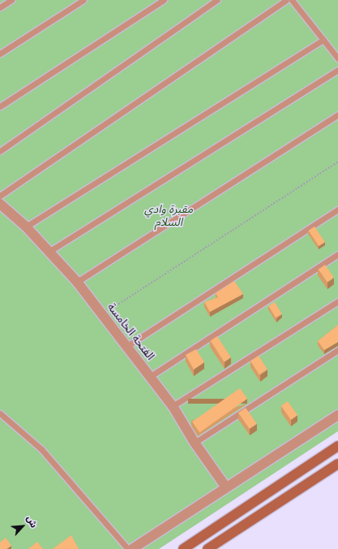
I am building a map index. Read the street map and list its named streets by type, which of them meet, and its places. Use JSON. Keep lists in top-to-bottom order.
{
  "streets": {
    "street": ["الفتحة الخامسة"]
  },
  "parks": ["مقبرة وادي السلام"],
  "north": "top right"
}
